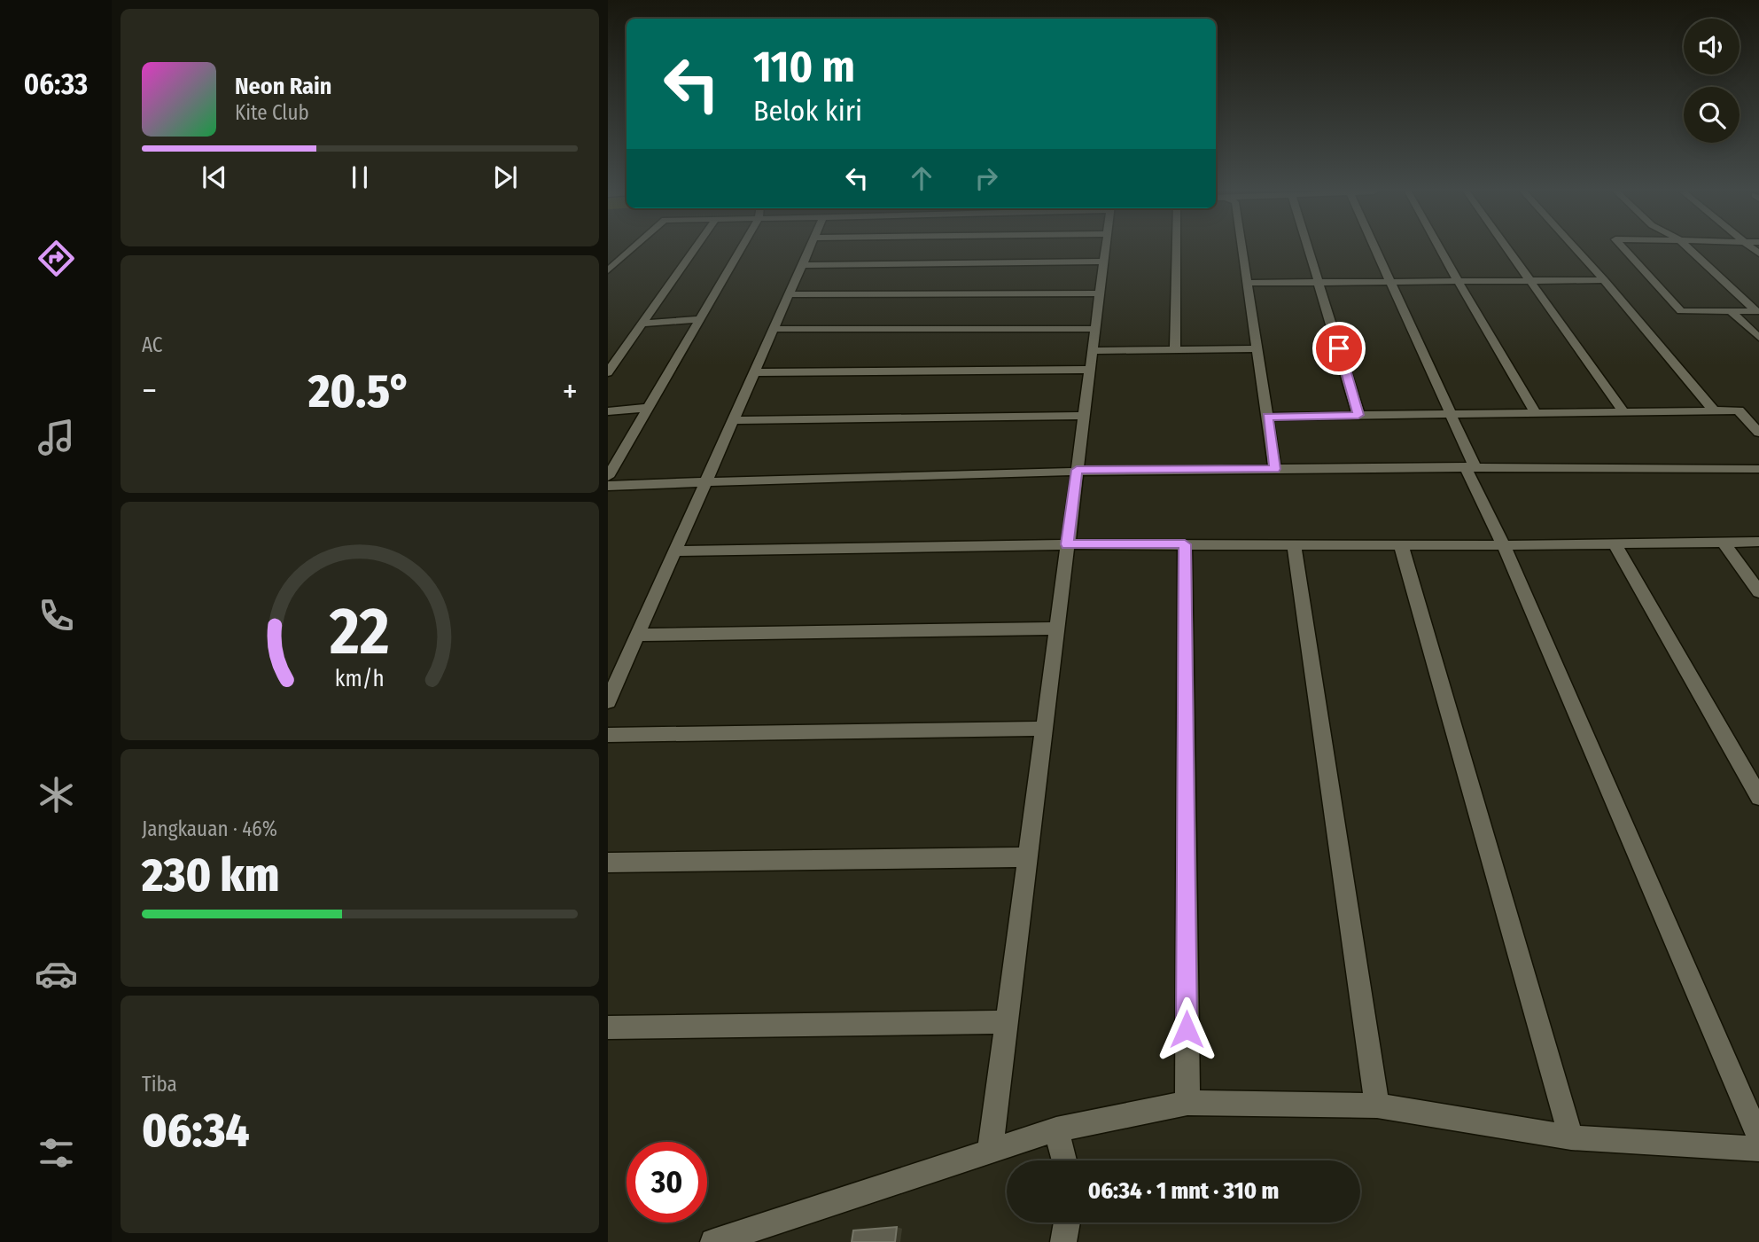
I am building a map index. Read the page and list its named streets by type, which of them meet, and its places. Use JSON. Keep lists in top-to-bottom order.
{
  "page": {
    "tabs": "06:33",
    "turn": ["110 m", "Belok kiri"],
    "song": ["Neon Rain", "Kite Club"],
    "tile": [
      "AC",
      ["Jangkauan · 46%", "230 km"],
      ["Tiba", "06:34"]
    ],
    "heat": ["−", "20.5°", "+"],
    "limit": "30",
    "trip": "06:34 · 1 mnt · 310 m",
    "gauge": ["22", "km/h"]
  }
}
